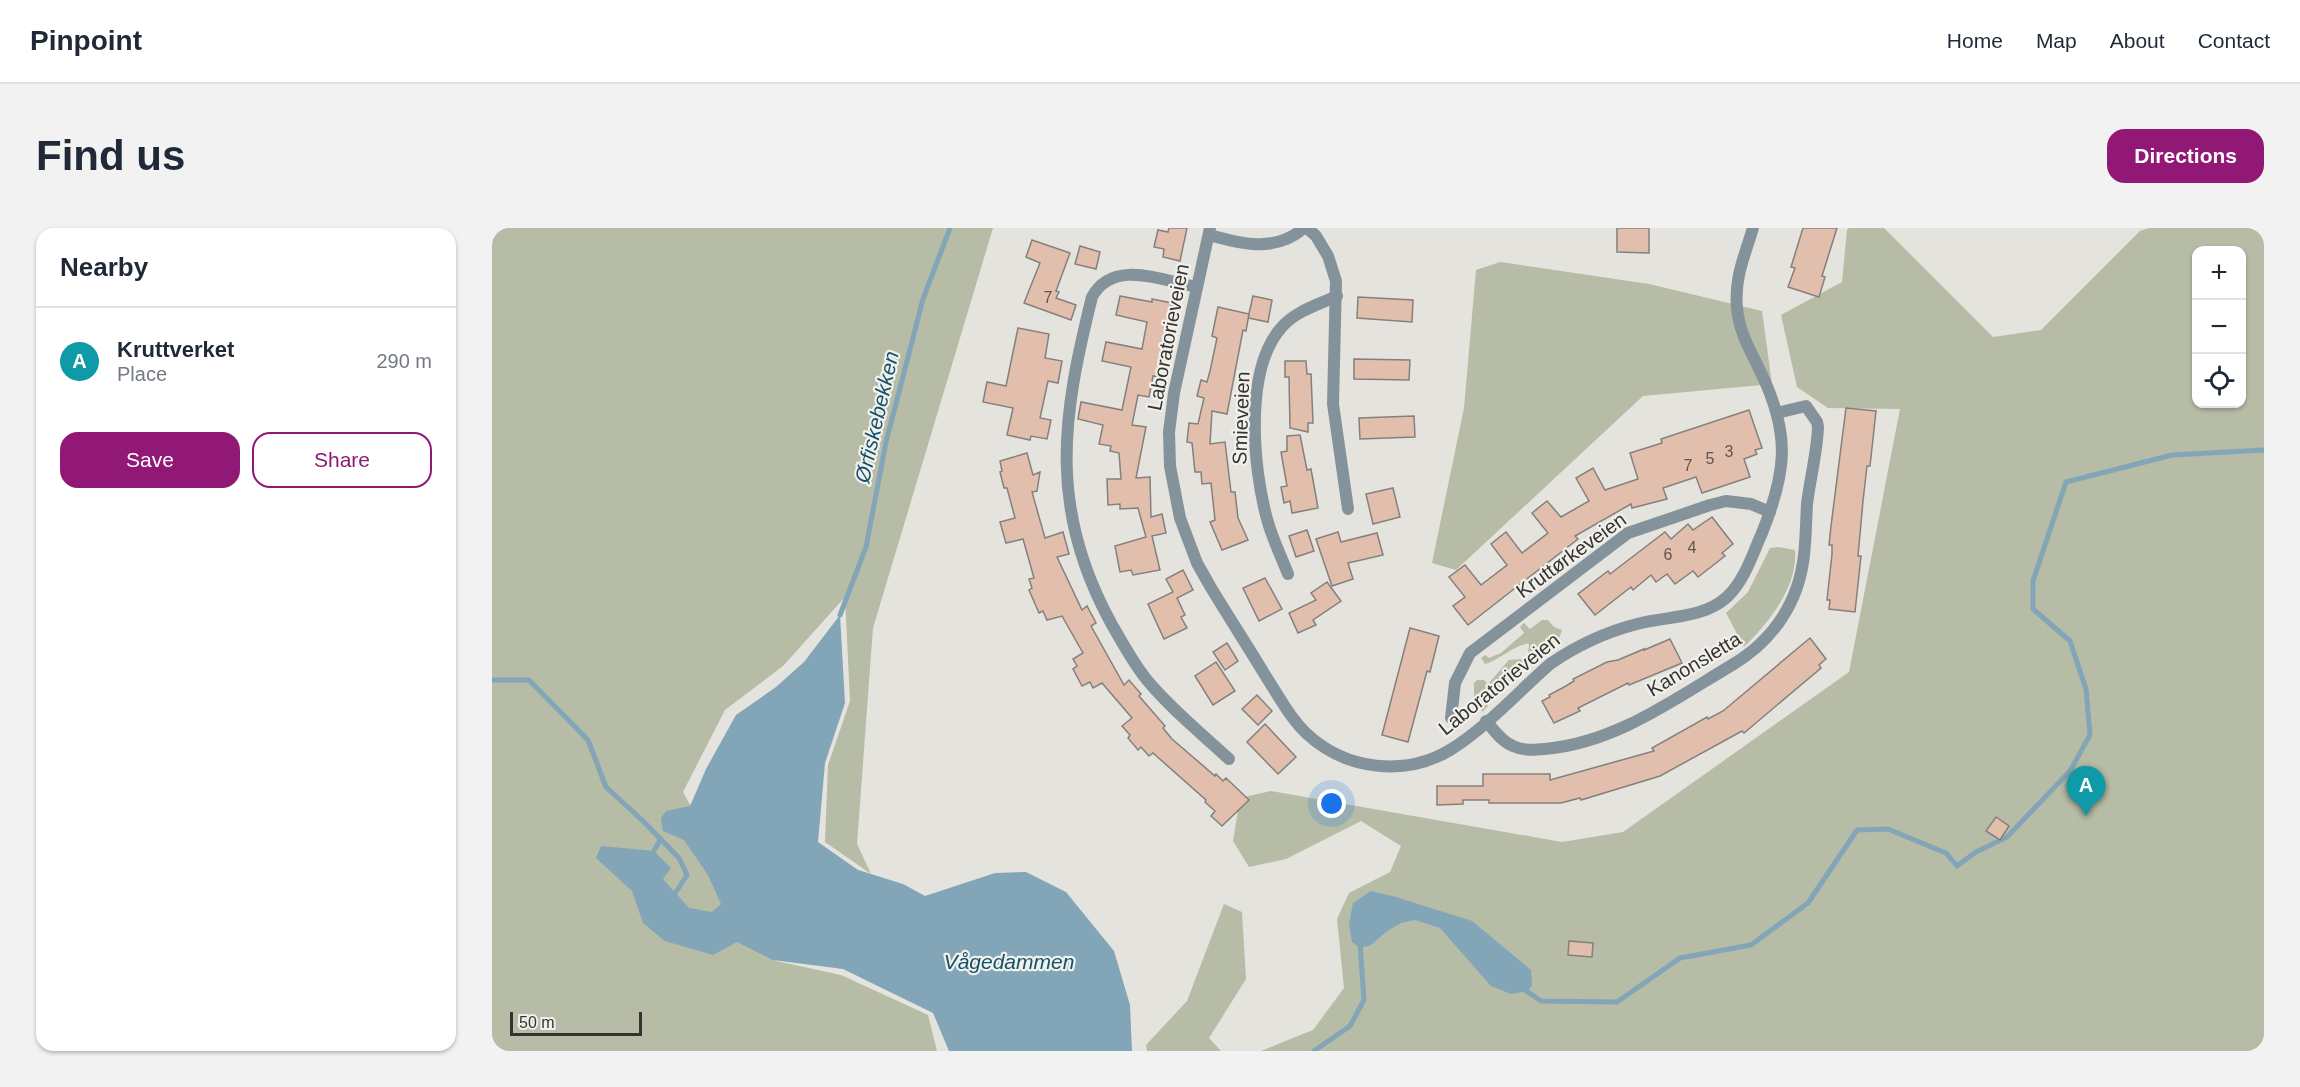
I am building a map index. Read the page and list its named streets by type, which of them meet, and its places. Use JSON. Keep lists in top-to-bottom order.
{
  "streets": {
    "street": [
      "Laboratorieveien",
      "Smieveien",
      "Kruttørkeveien",
      "Kanonsletta"
    ]
  },
  "crossings": [
    ["Laboratorieveien", "Kruttørkeveien"],
    ["Laboratorieveien", "Kanonsletta"]
  ],
  "water": ["Ørfiskebekken", "Vågedammen"],
  "house_numbers": [
    "7",
    "3",
    "5",
    "7",
    "4",
    "6"
  ],
  "scale_bar": "50 m",
  "page": {
    "header": "Pinpoint",
    "nav": [
      "Home",
      "Map",
      "About",
      "Contact"
    ],
    "buttons": [
      "Directions",
      ["Save", "Share"]
    ],
    "title": "Find us",
    "heading": "Nearby",
    "map_buttons": ["+", "−"],
    "list": [
      {
        "mark": "A",
        "name": "Kruttverket",
        "note": "Place",
        "value": "290 m"
      }
    ],
    "pins": "A",
    "scale": "50 m"
  }
}
